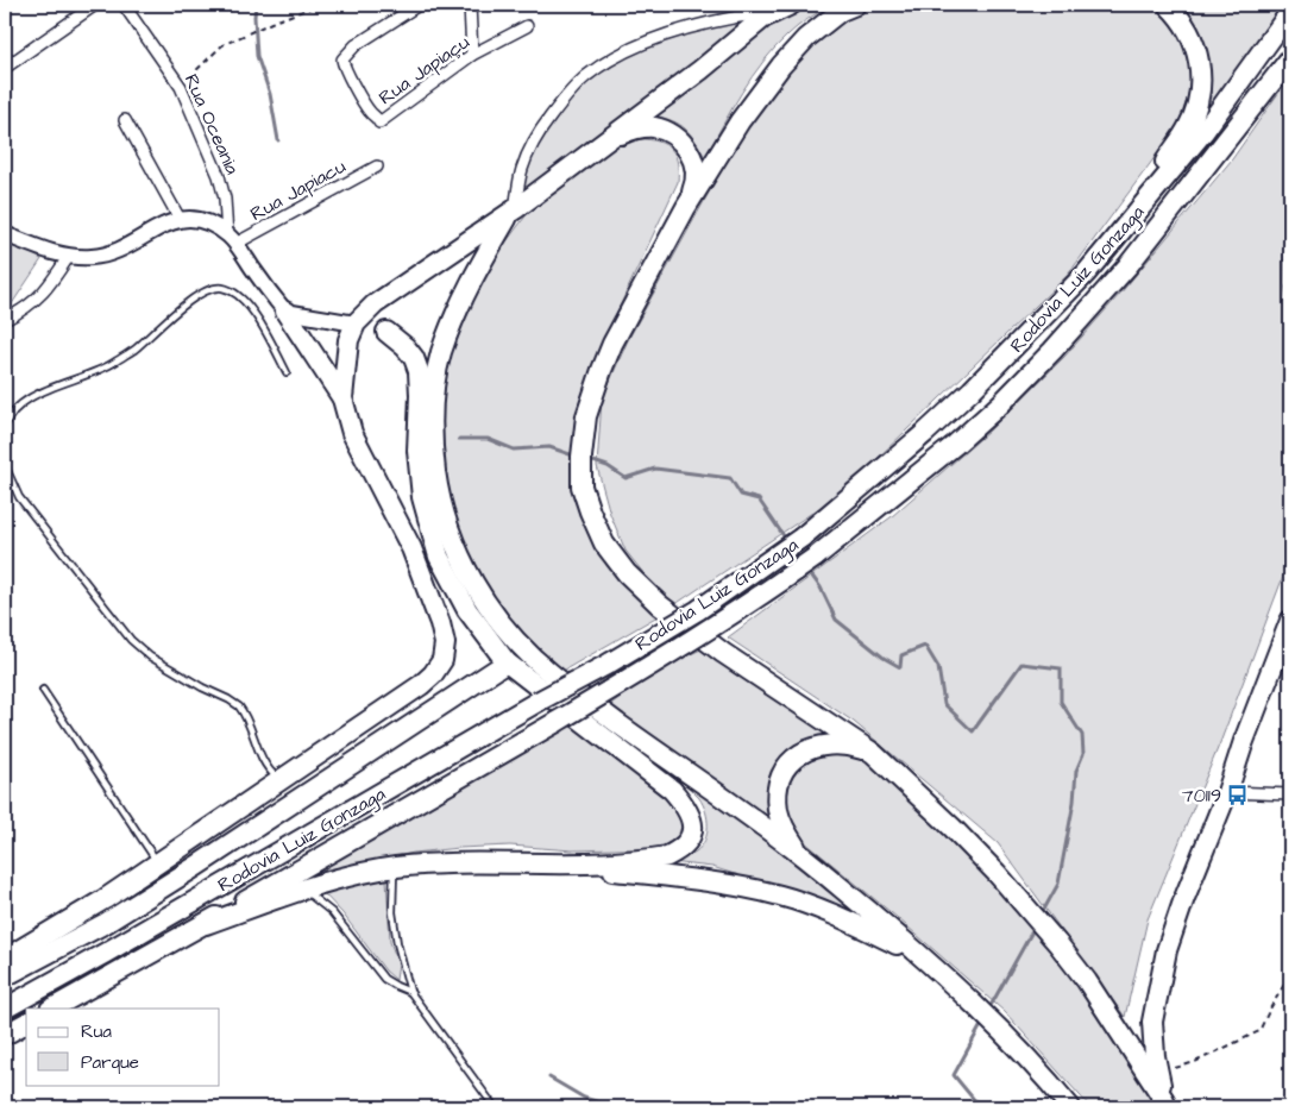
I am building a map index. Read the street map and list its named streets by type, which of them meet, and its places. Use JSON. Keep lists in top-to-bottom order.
{
  "streets": {
    "highway": ["Rodovia Luiz Gonzaga"],
    "street": ["Rua Japiaçu", "Rua Oceania", "Rua Japiacu"]
  },
  "crossings": [
    ["Rua Oceania", "Rua Japiacu"]
  ],
  "places": {
    "bus stop": ["70119"]
  },
  "legend": ["Rua", "Parque"]
}
